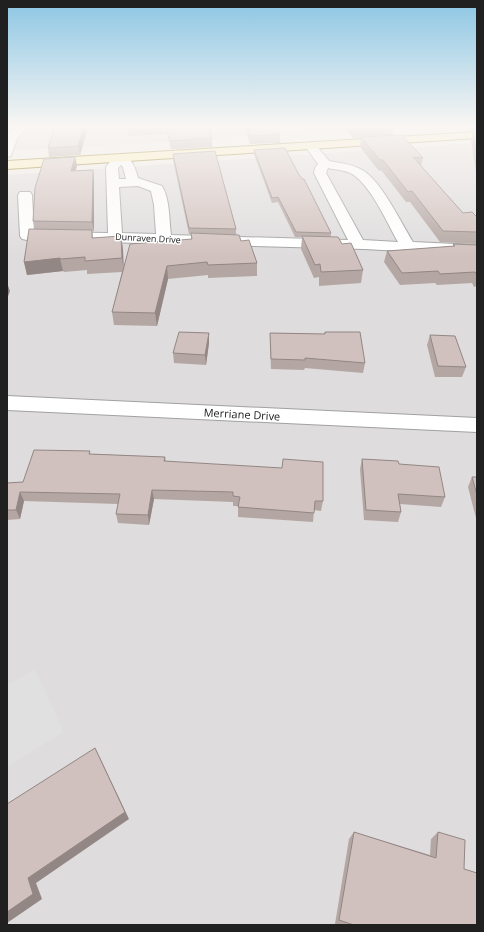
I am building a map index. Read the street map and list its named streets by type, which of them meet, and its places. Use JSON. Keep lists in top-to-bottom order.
{
  "streets": {
    "street": ["Dunraven Drive", "Merriane Drive"]
  }
}
